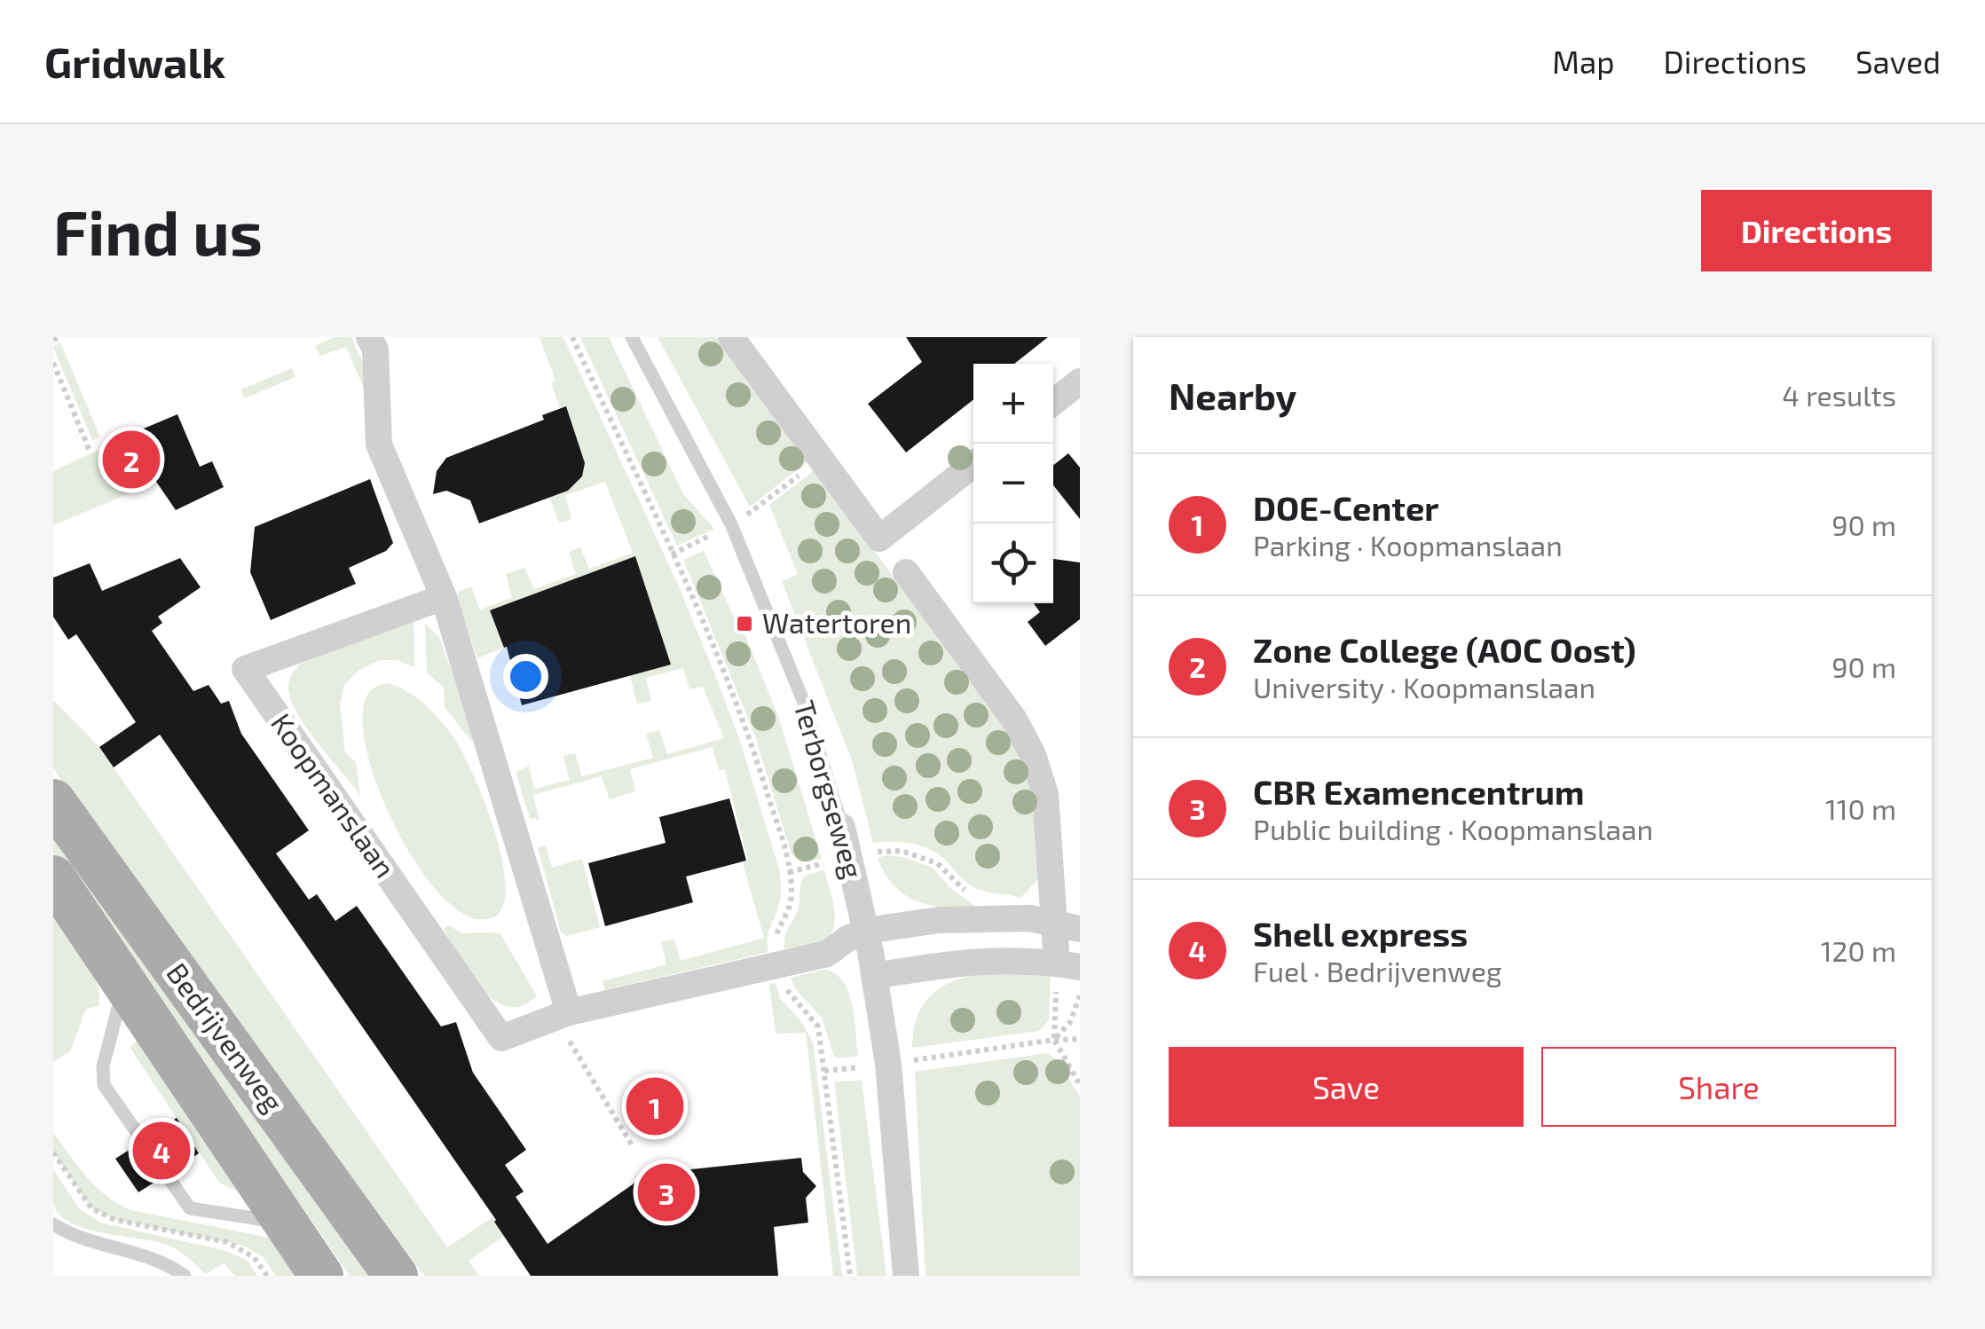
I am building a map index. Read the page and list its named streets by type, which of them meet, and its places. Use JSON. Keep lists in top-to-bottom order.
{
  "streets": {
    "main road": ["Bedrijvenweg"],
    "street": ["Terborgseweg", "Koopmanslaan"]
  },
  "crossings": [
    ["Terborgseweg", "Koopmanslaan"]
  ],
  "places": {
    "transit": ["Watertoren"]
  },
  "page": {
    "header": "Gridwalk",
    "nav": ["Map", "Directions", "Saved"],
    "buttons": [
      "Directions",
      ["Save", "Share"]
    ],
    "title": "Find us",
    "heading": ["Nearby", "4 results"],
    "map_buttons": ["+", "−"],
    "pins": [
      "2",
      "1",
      "4",
      "3"
    ],
    "list": [
      {
        "mark": "1",
        "name": "DOE-Center",
        "note": "Parking · Koopmanslaan",
        "value": "90 m"
      },
      {
        "mark": "2",
        "name": "Zone College (AOC Oost)",
        "note": "University · Koopmanslaan",
        "value": "90 m"
      },
      {
        "mark": "3",
        "name": "CBR Examencentrum",
        "note": "Public building · Koopmanslaan",
        "value": "110 m"
      },
      {
        "mark": "4",
        "name": "Shell express",
        "note": "Fuel · Bedrijvenweg",
        "value": "120 m"
      }
    ]
  }
}
